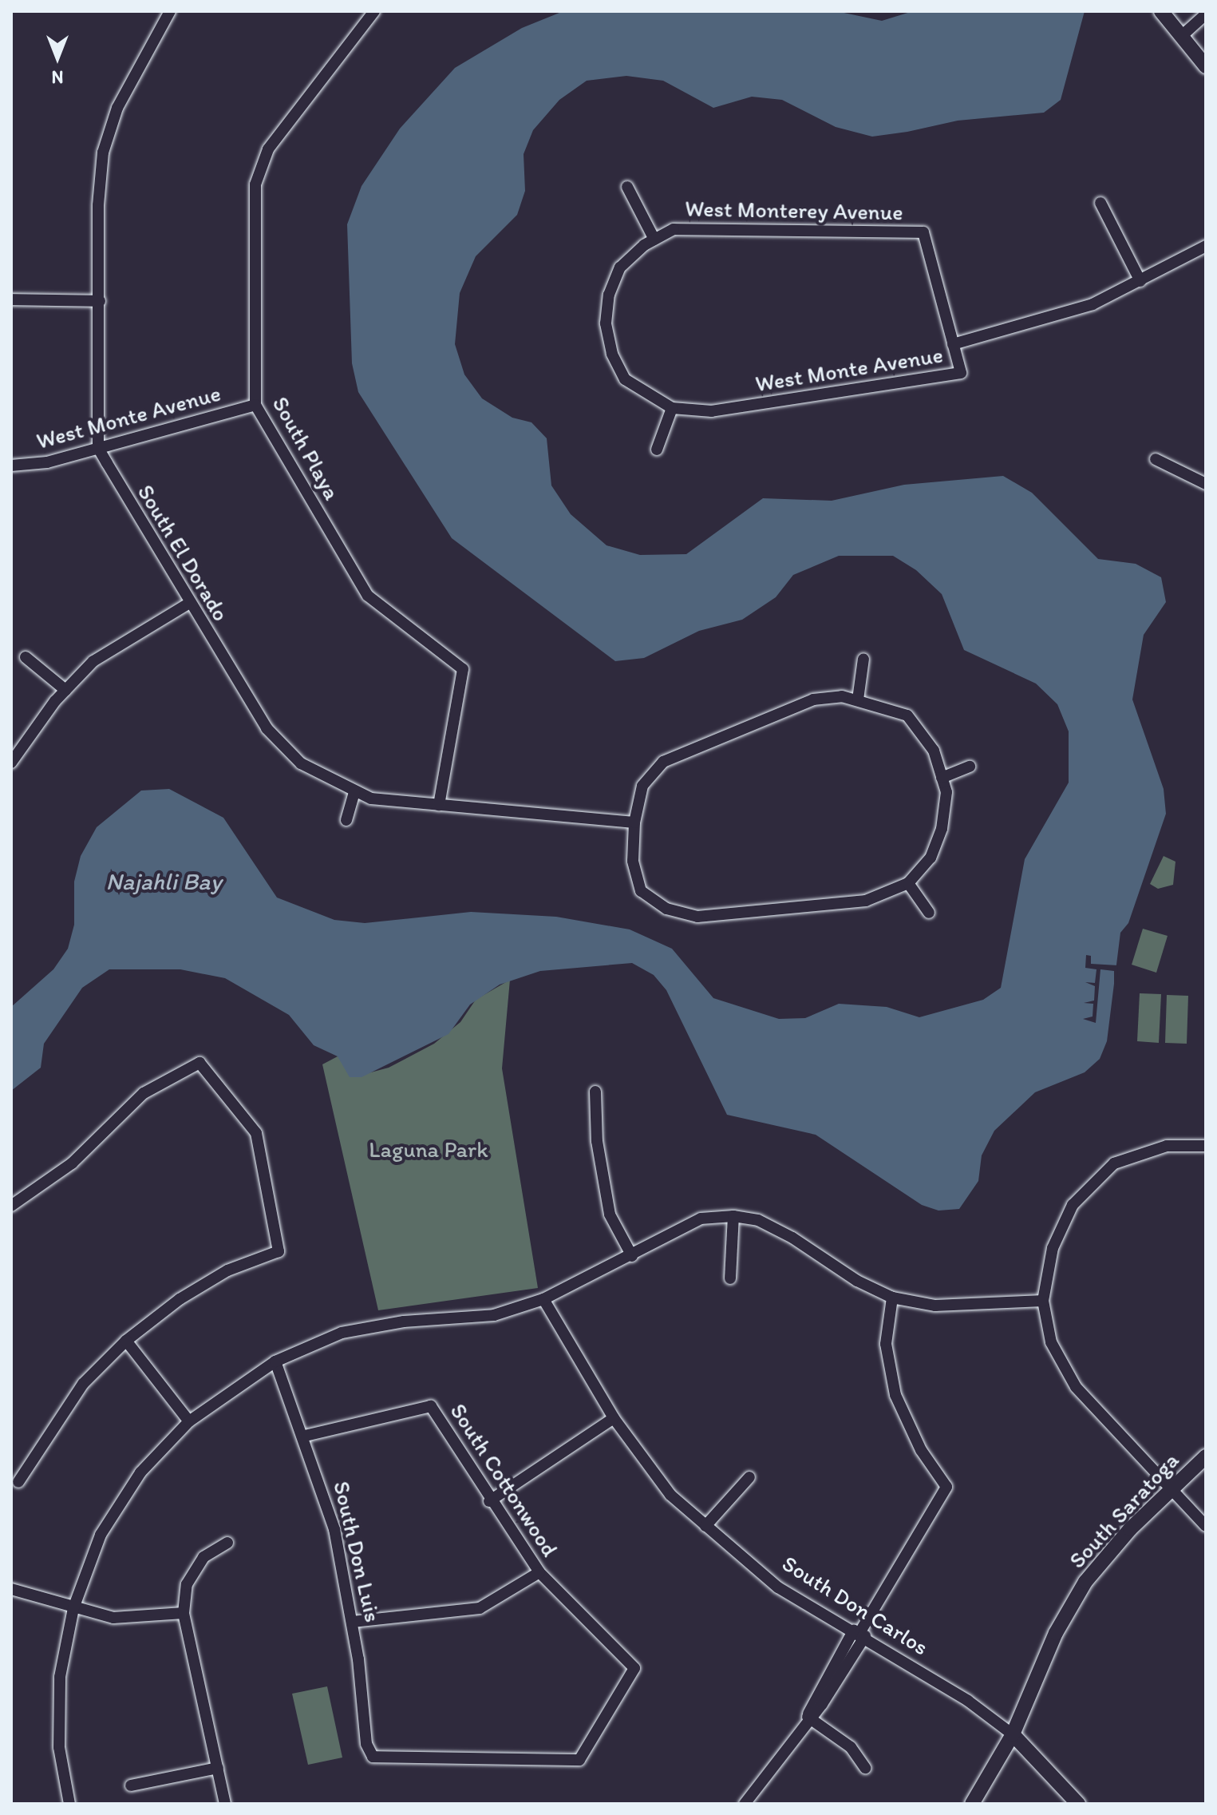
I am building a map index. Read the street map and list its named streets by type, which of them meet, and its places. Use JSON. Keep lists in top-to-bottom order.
{
  "streets": {
    "street": [
      "West Monterey Avenue",
      "West Monte Avenue",
      "South Playa",
      "South El Dorado",
      "South Cottonwood",
      "South Saratoga",
      "South Don Luis",
      "South Don Carlos"
    ]
  },
  "crossings": [
    ["West Monterey Avenue", "West Monte Avenue"],
    ["West Monte Avenue", "South Playa"],
    ["West Monte Avenue", "South El Dorado"],
    ["South Playa", "South El Dorado"],
    ["South Cottonwood", "South Don Luis"],
    ["South Saratoga", "South Don Carlos"]
  ],
  "water": ["Najahli Bay"],
  "parks": ["Laguna Park"],
  "north": "bottom"
}
